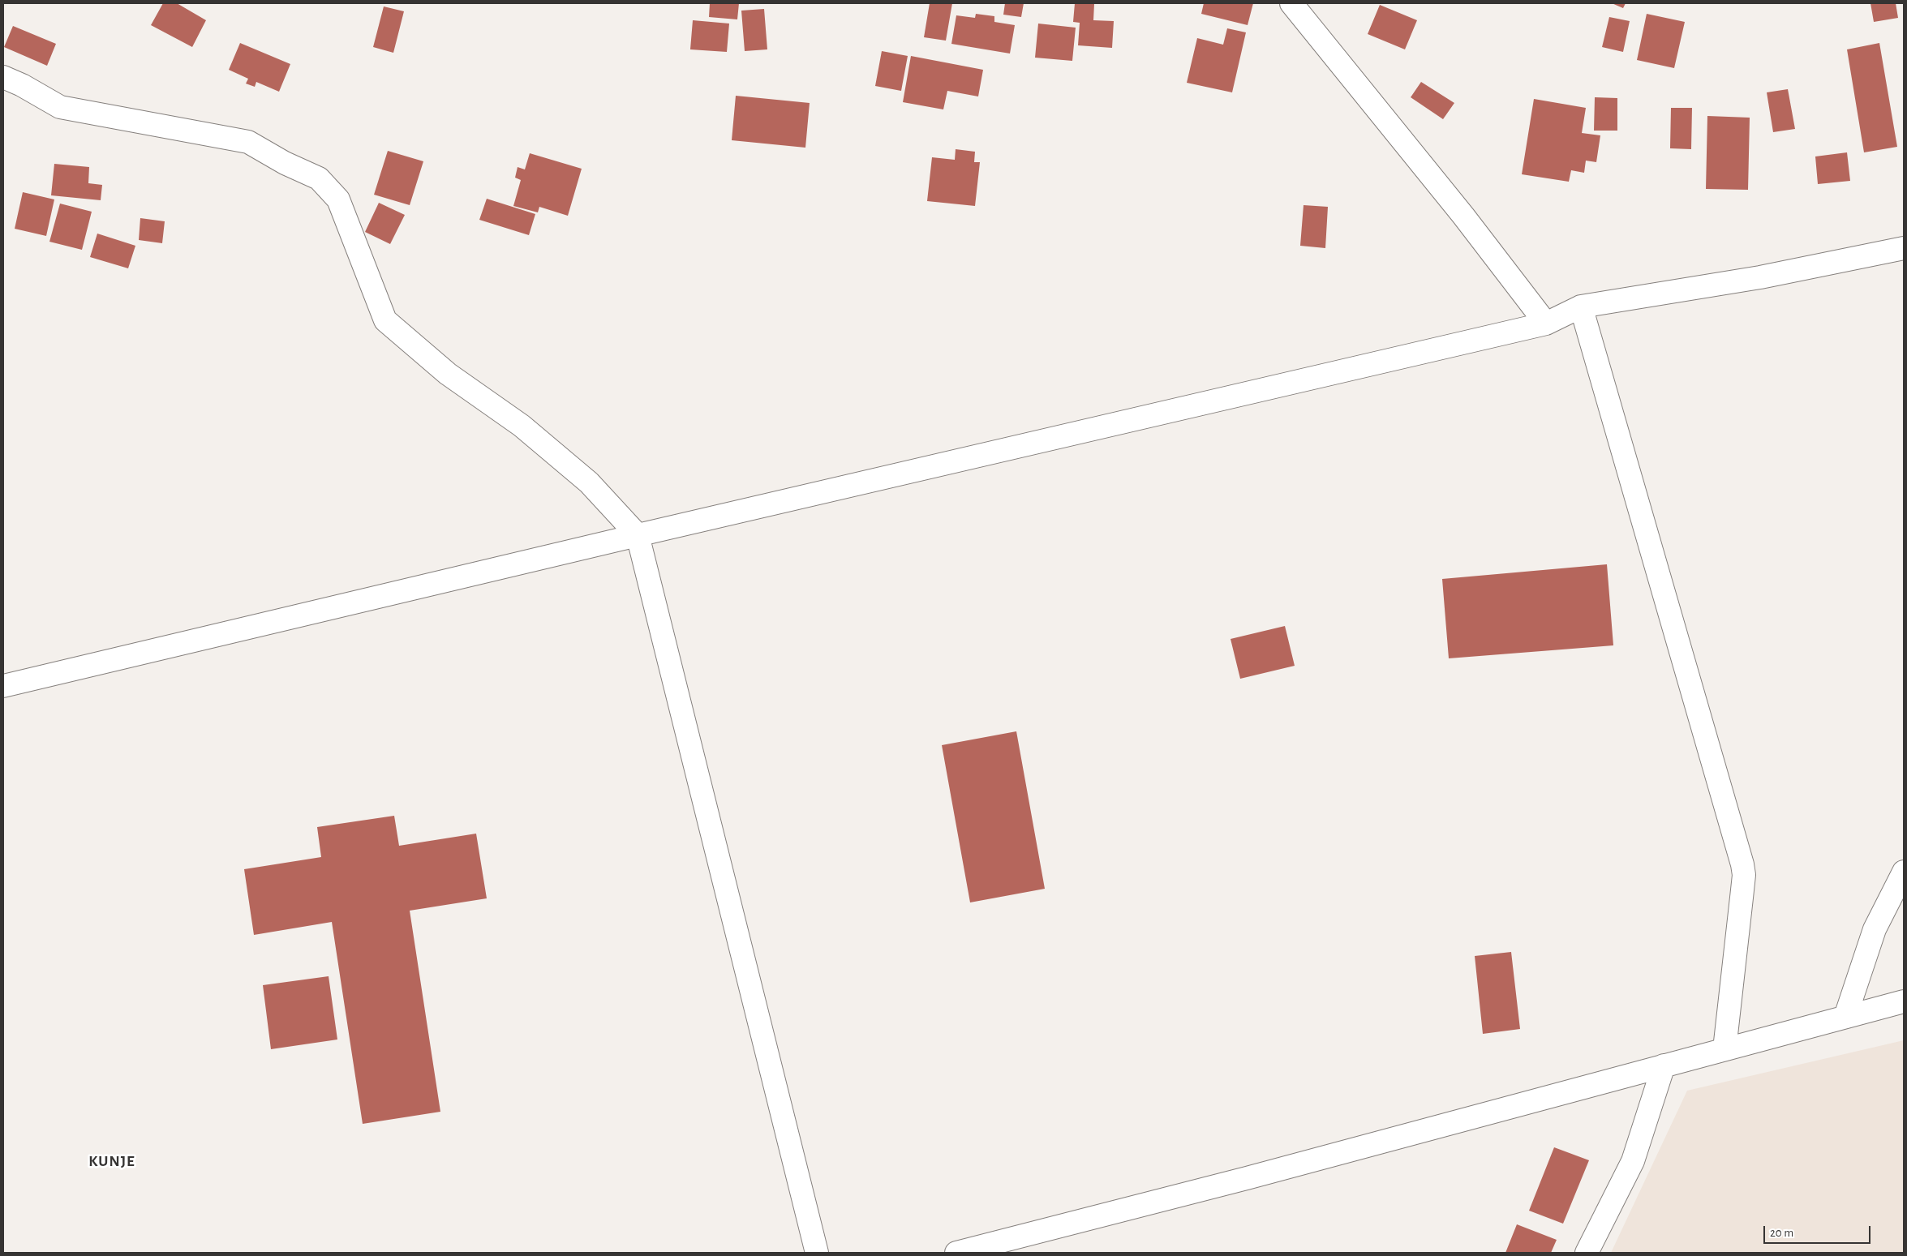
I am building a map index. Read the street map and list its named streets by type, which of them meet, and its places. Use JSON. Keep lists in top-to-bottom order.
{
  "districts": ["KUNJE"],
  "scale_bar": "20 m"
}
